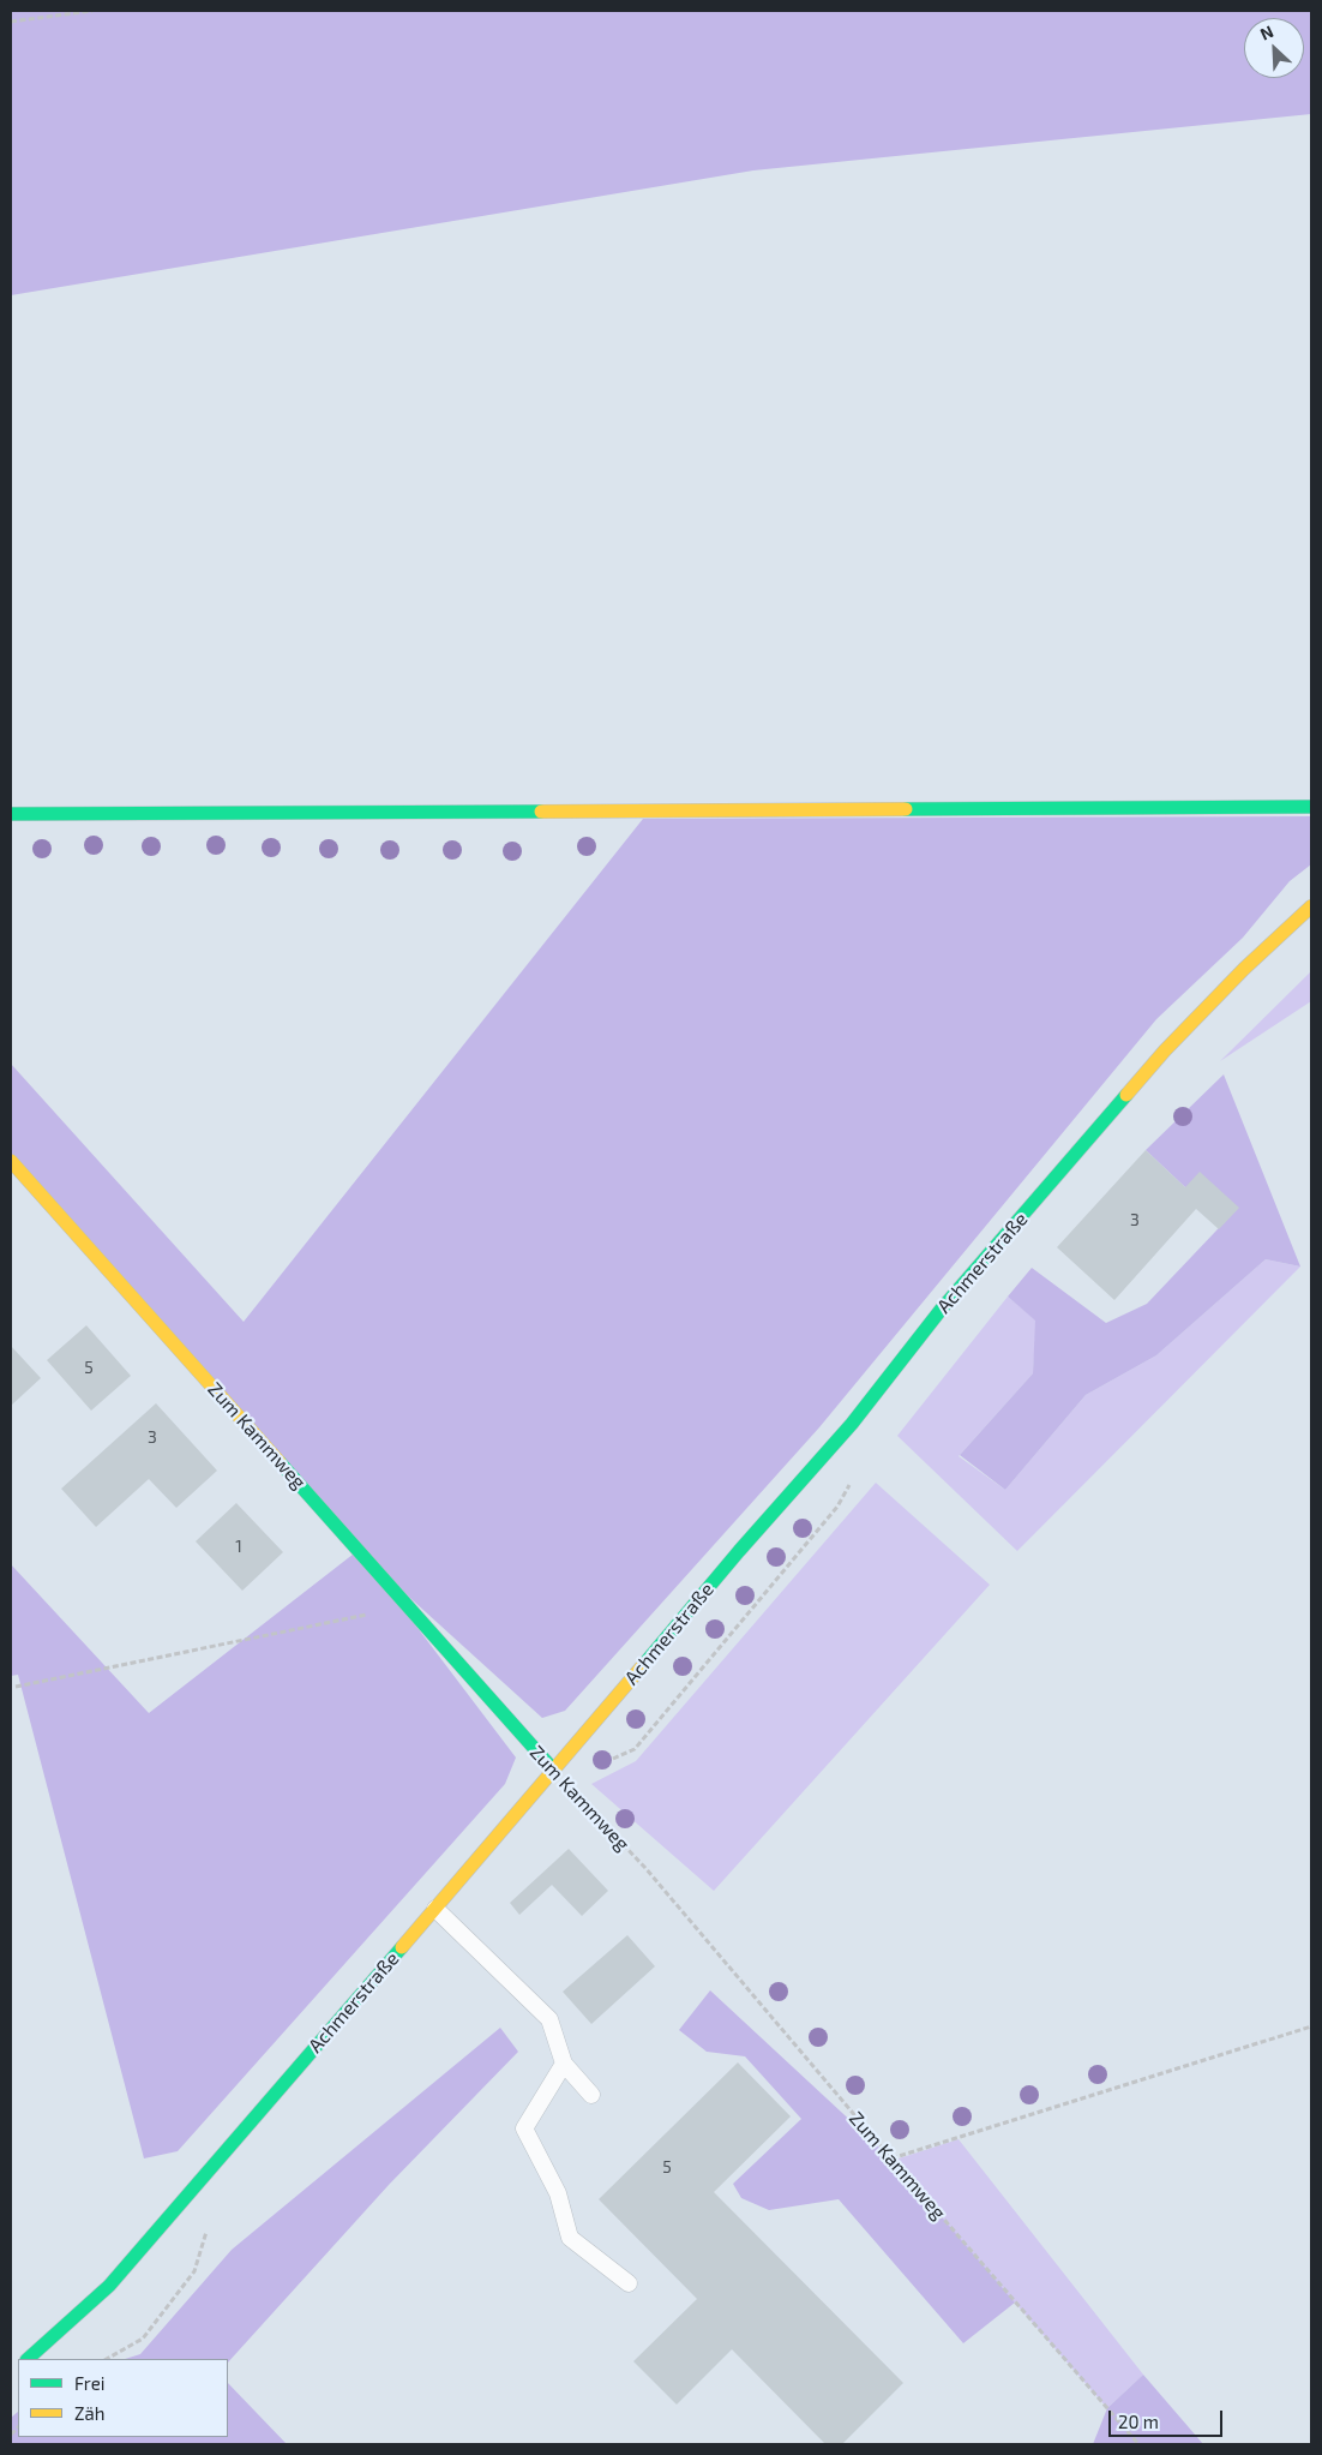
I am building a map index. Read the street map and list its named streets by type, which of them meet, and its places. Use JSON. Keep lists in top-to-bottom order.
{
  "streets": {
    "street": ["Achmerstraße", "Zum Kammweg"]
  },
  "crossings": [
    ["Achmerstraße", "Zum Kammweg"]
  ],
  "house_numbers": [
    "3",
    "5",
    "3",
    "1",
    "5"
  ],
  "legend": ["Frei", "Zäh"],
  "scale_bar": "20 m",
  "north": "top left"
}
